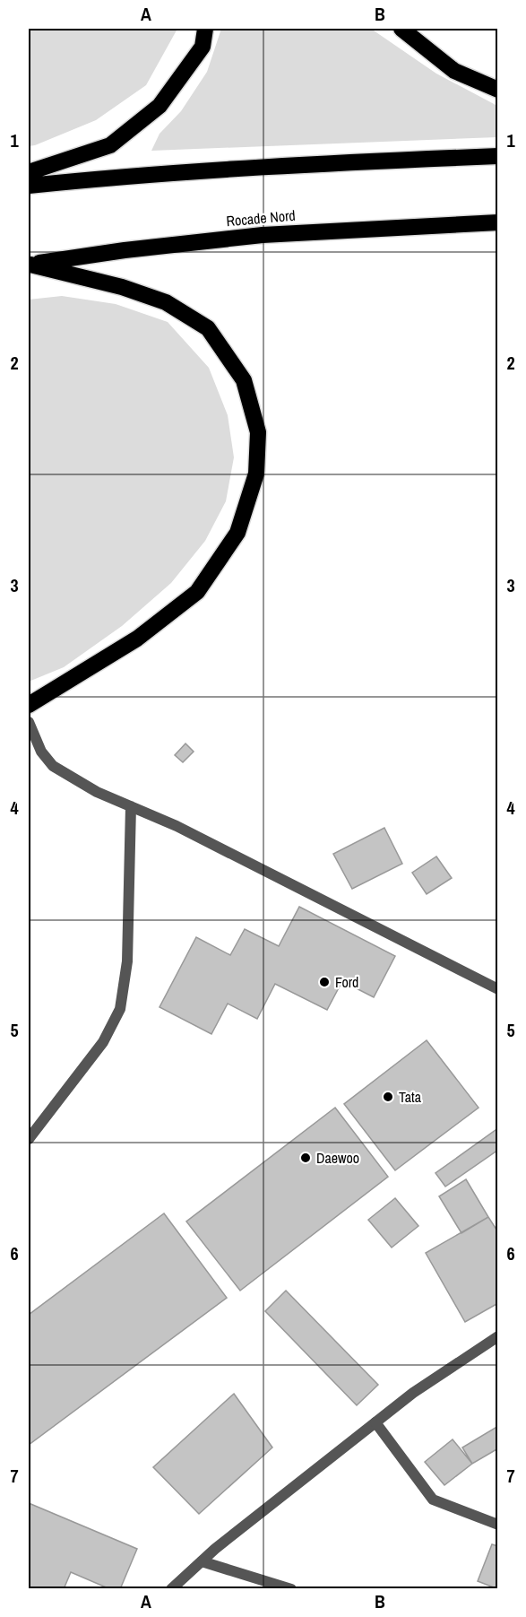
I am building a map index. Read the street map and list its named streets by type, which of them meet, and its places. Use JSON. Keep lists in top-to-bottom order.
{
  "streets": {
    "highway": ["Rocade Nord"]
  },
  "places": ["Ford", "Tata", "Daewoo"],
  "grid": {
    "columns": ["A", "B"],
    "rows": [
      "1",
      "2",
      "3",
      "4",
      "5",
      "6",
      "7"
    ]
  }
}
